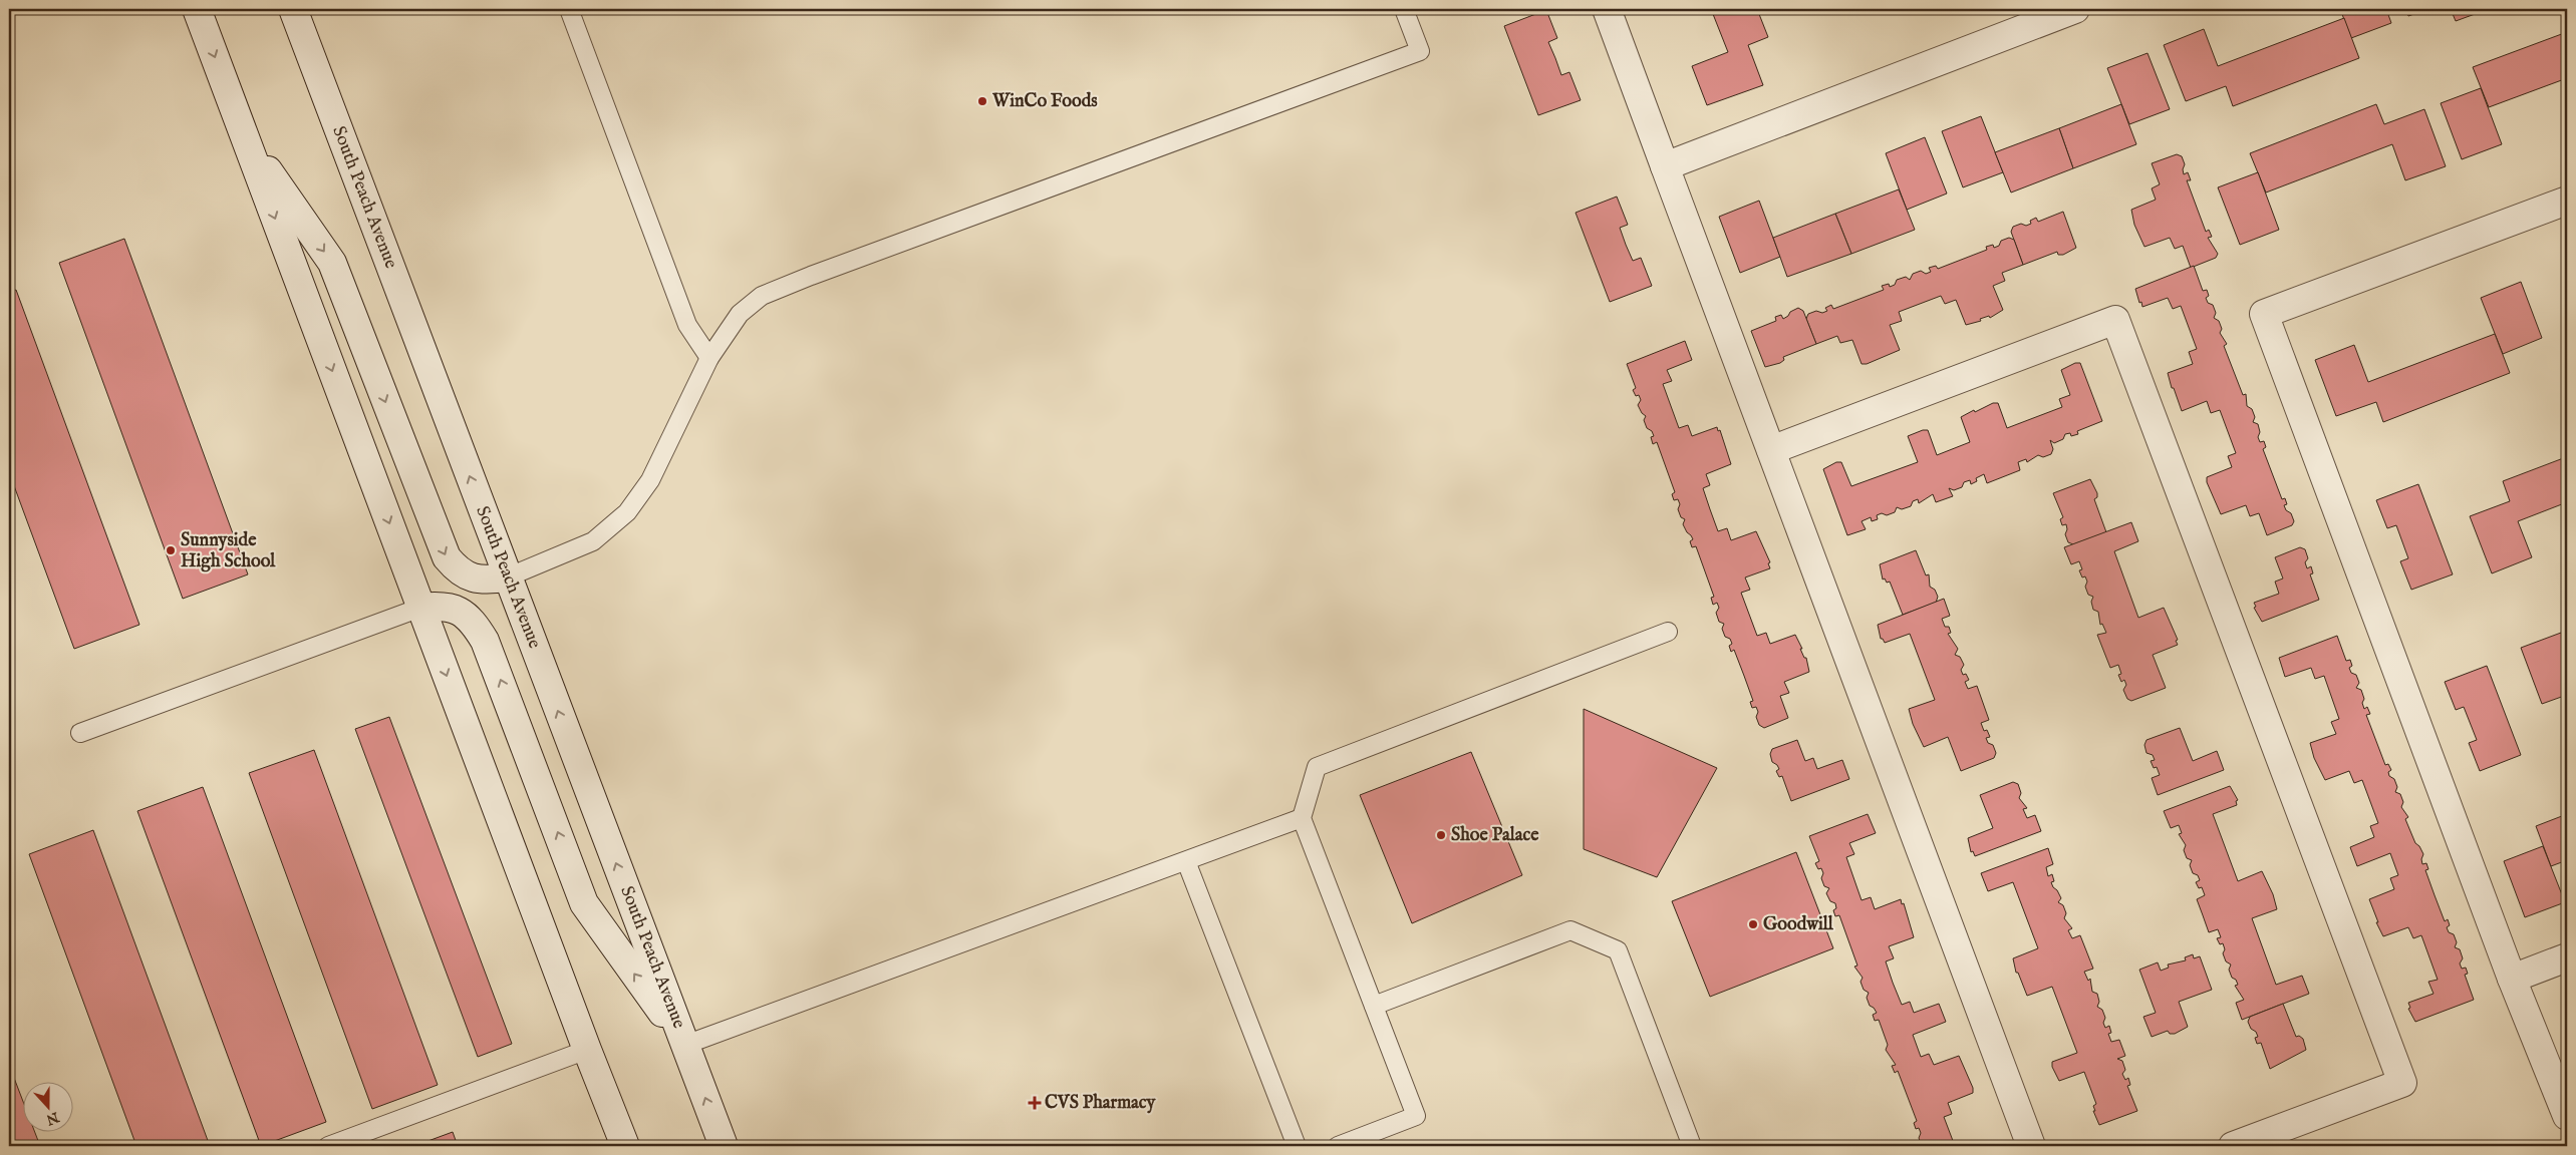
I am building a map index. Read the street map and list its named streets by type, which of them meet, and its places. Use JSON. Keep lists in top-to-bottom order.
{
  "streets": {
    "street": ["South Peach Avenue"]
  },
  "places": {
    "other": [
      "WinCo Foods",
      "Sunnyside High School",
      "Shoe Palace",
      "Goodwill"
    ],
    "health": ["CVS Pharmacy"]
  },
  "north": "bottom"
}
